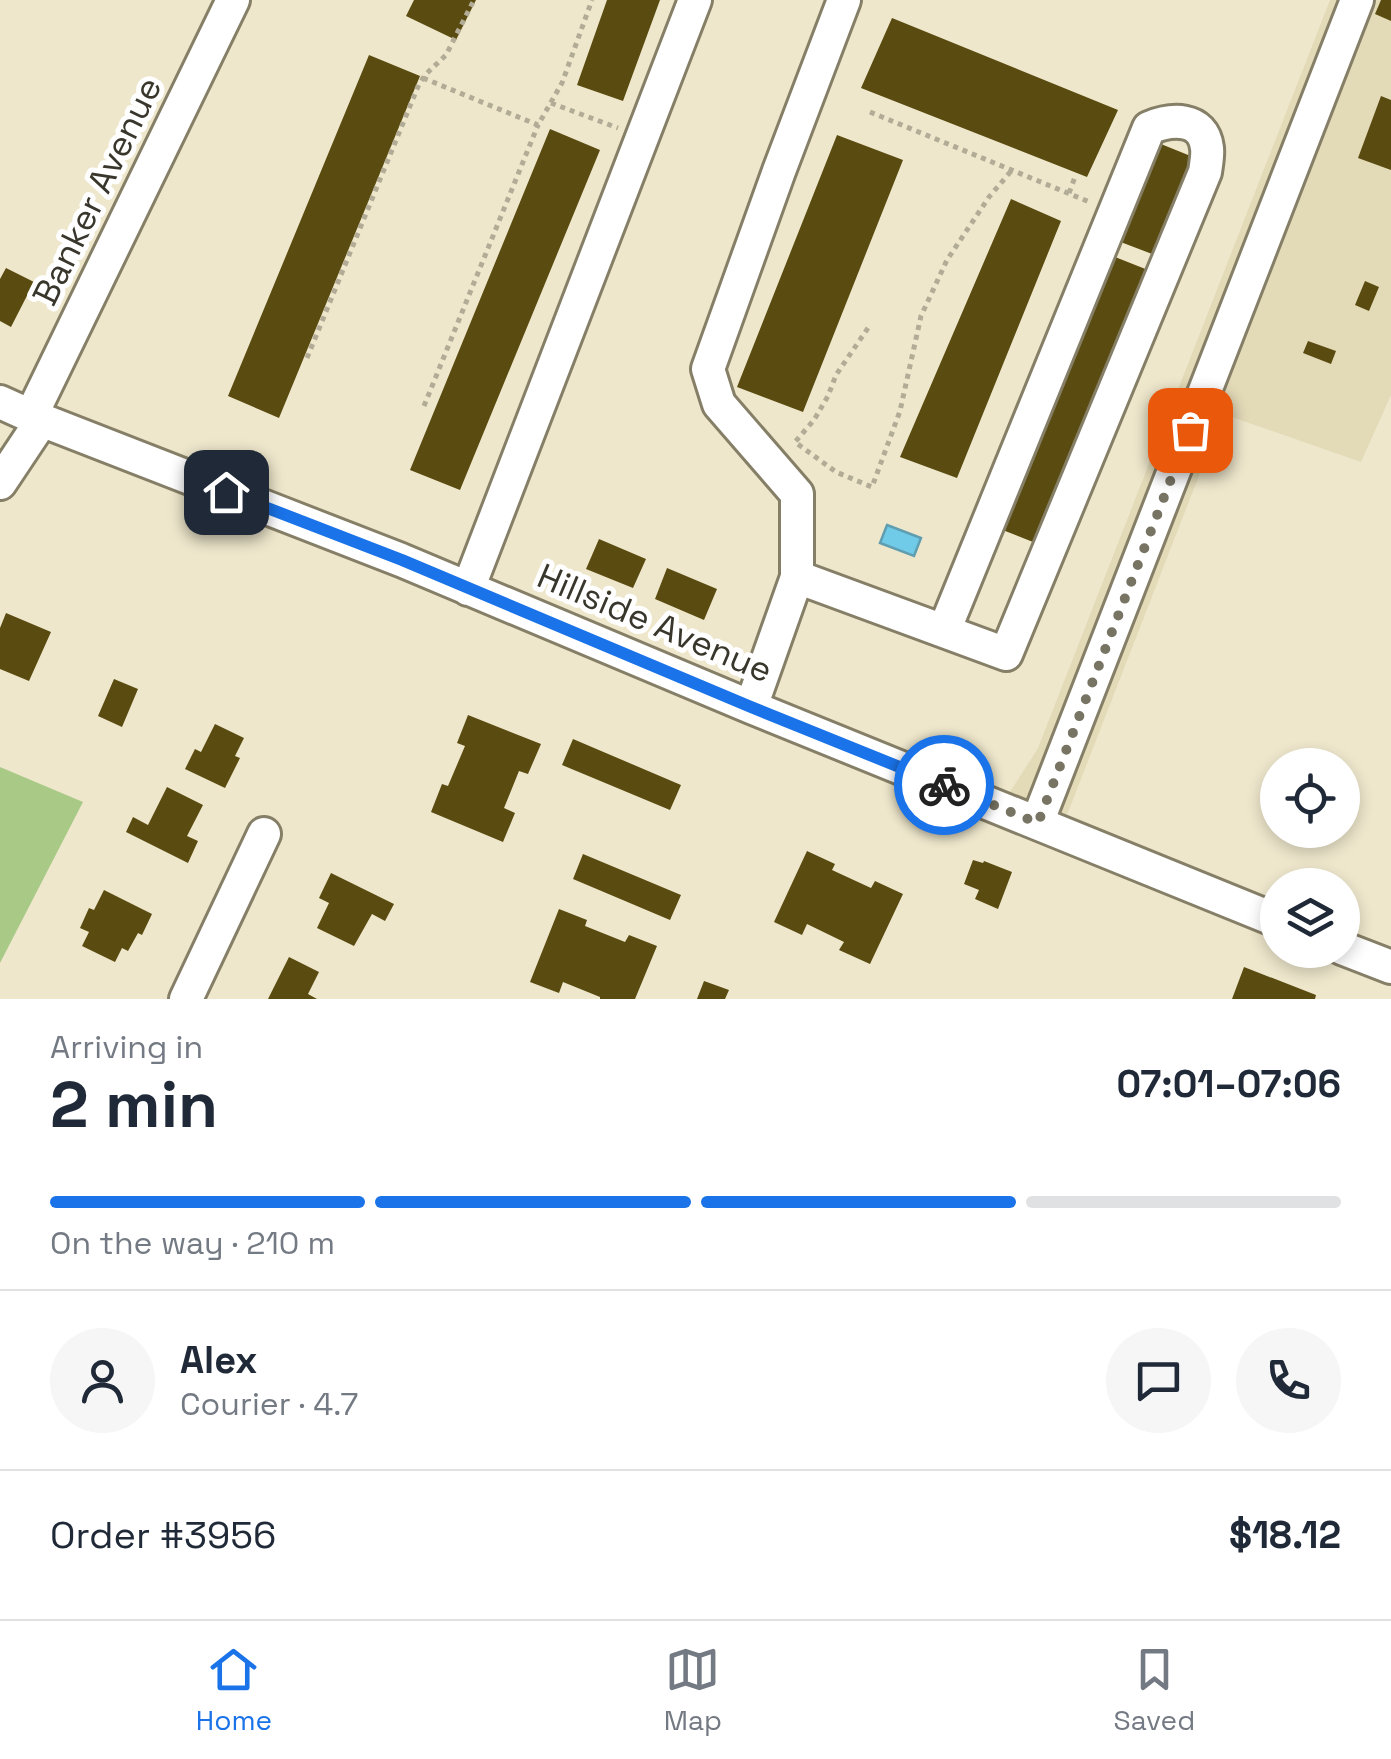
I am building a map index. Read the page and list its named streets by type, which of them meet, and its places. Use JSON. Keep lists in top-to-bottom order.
{
  "streets": {
    "street": ["Banker Avenue", "Hillside Avenue"]
  },
  "crossings": [
    ["Banker Avenue", "Hillside Avenue"]
  ],
  "page": {
    "heading": ["2 min", "Arriving in", "07:01–07:06"],
    "panel": [
      "Alex",
      "Courier · 4.7",
      "Order #3956",
      "$18.12"
    ],
    "bar": "On the way · 210 m",
    "tabs": ["Home", "Map", "Saved"]
  }
}
